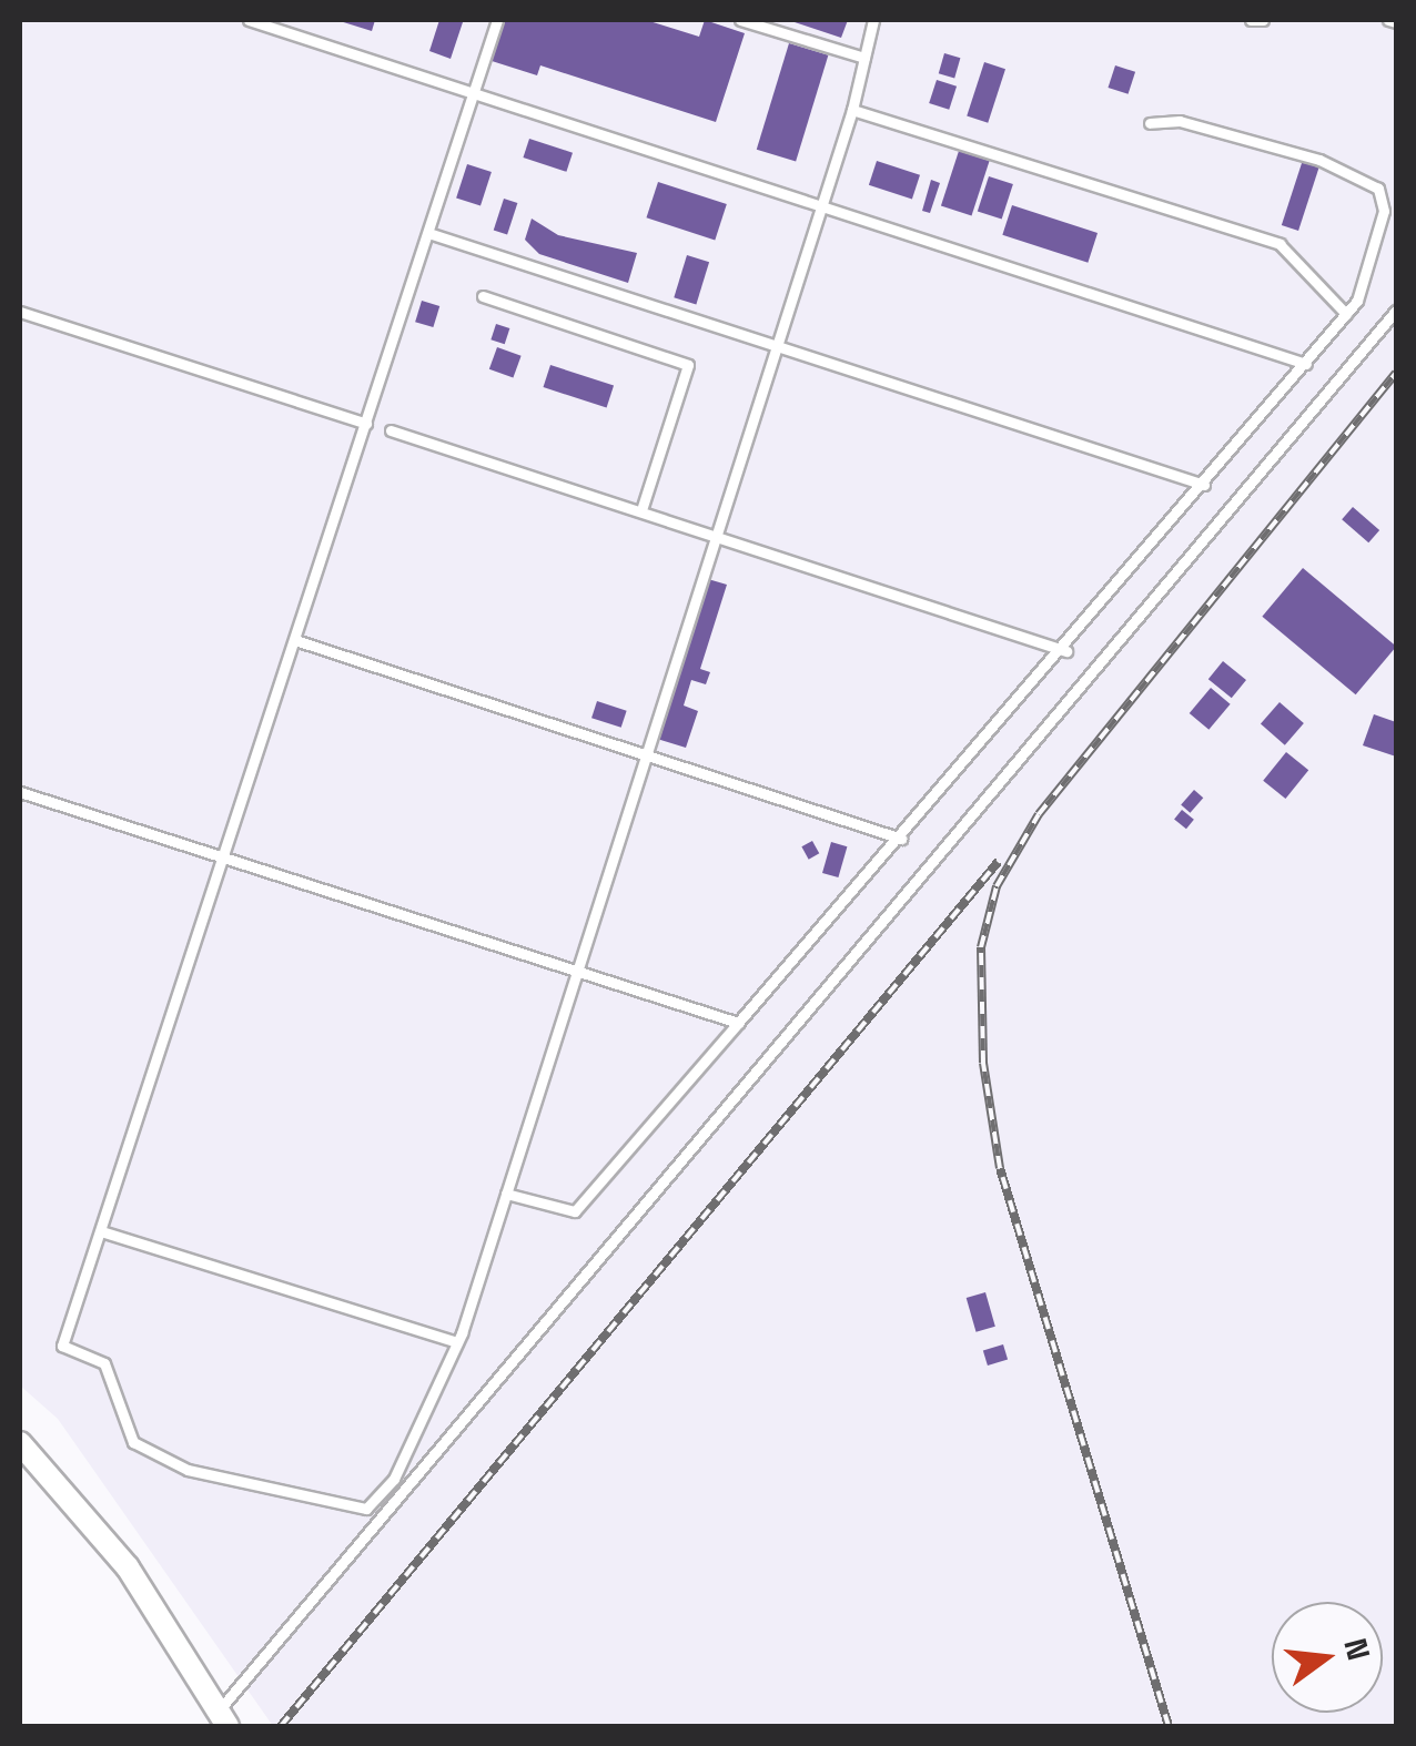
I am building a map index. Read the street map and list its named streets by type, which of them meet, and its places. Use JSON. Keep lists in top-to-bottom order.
{
  "north": "right"
}
